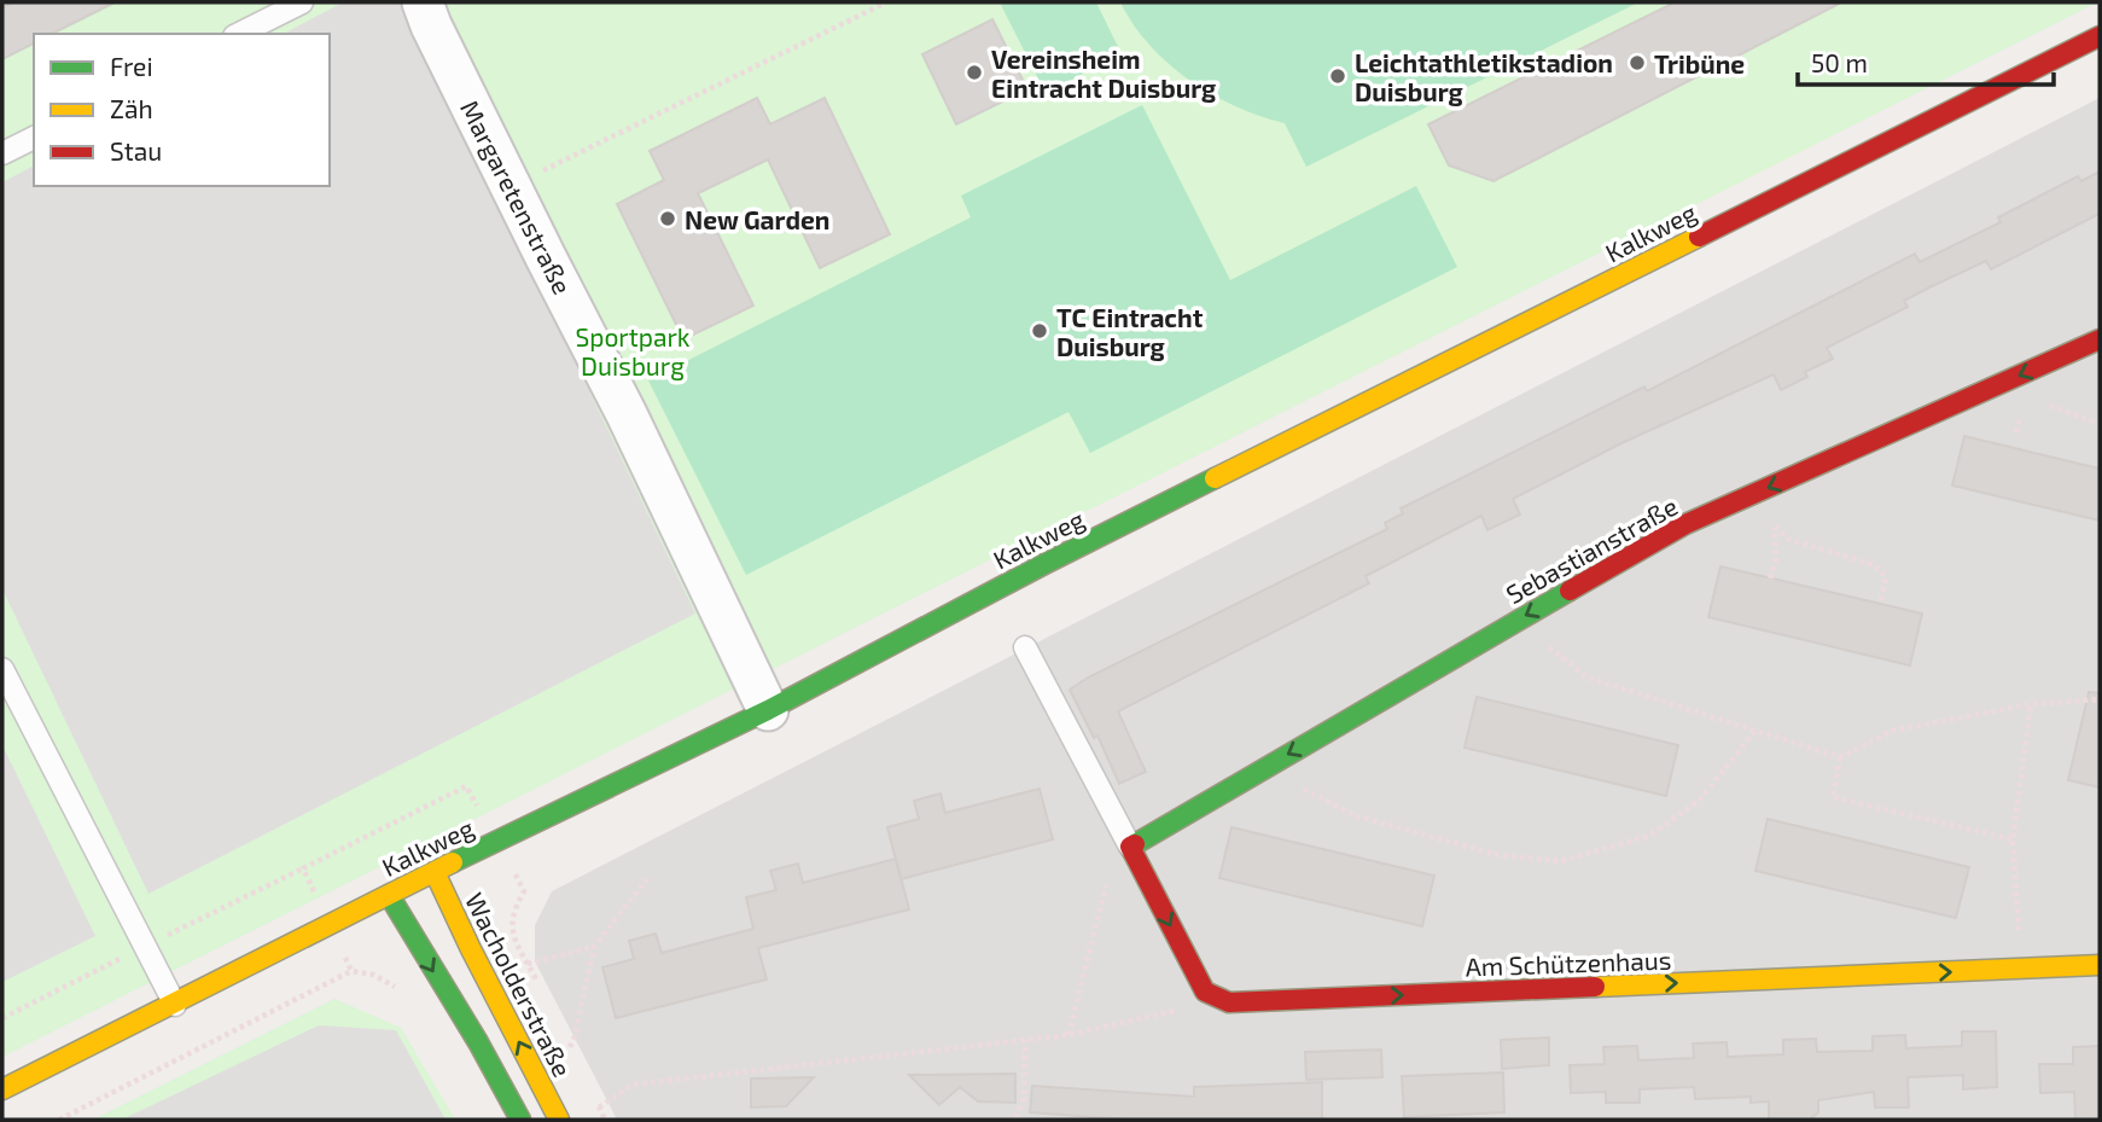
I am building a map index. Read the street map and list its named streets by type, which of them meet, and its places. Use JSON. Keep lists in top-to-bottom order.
{
  "streets": {
    "street": [
      "Margaretenstraße",
      "Kalkweg",
      "Sebastianstraße",
      "Am Schützenhaus",
      "Wacholderstraße"
    ]
  },
  "crossings": [
    ["Margaretenstraße", "Kalkweg"],
    ["Kalkweg", "Wacholderstraße"]
  ],
  "one_way": ["Sebastianstraße", "Am Schützenhaus"],
  "parks": ["Sportpark Duisburg"],
  "places": [
    "Tribüne",
    "Vereinsheim Eintracht Duisburg",
    "Leichtathletikstadion Duisburg",
    "New Garden",
    "TC Eintracht Duisburg"
  ],
  "legend": ["Frei", "Zäh", "Stau"],
  "scale_bar": "50 m"
}
